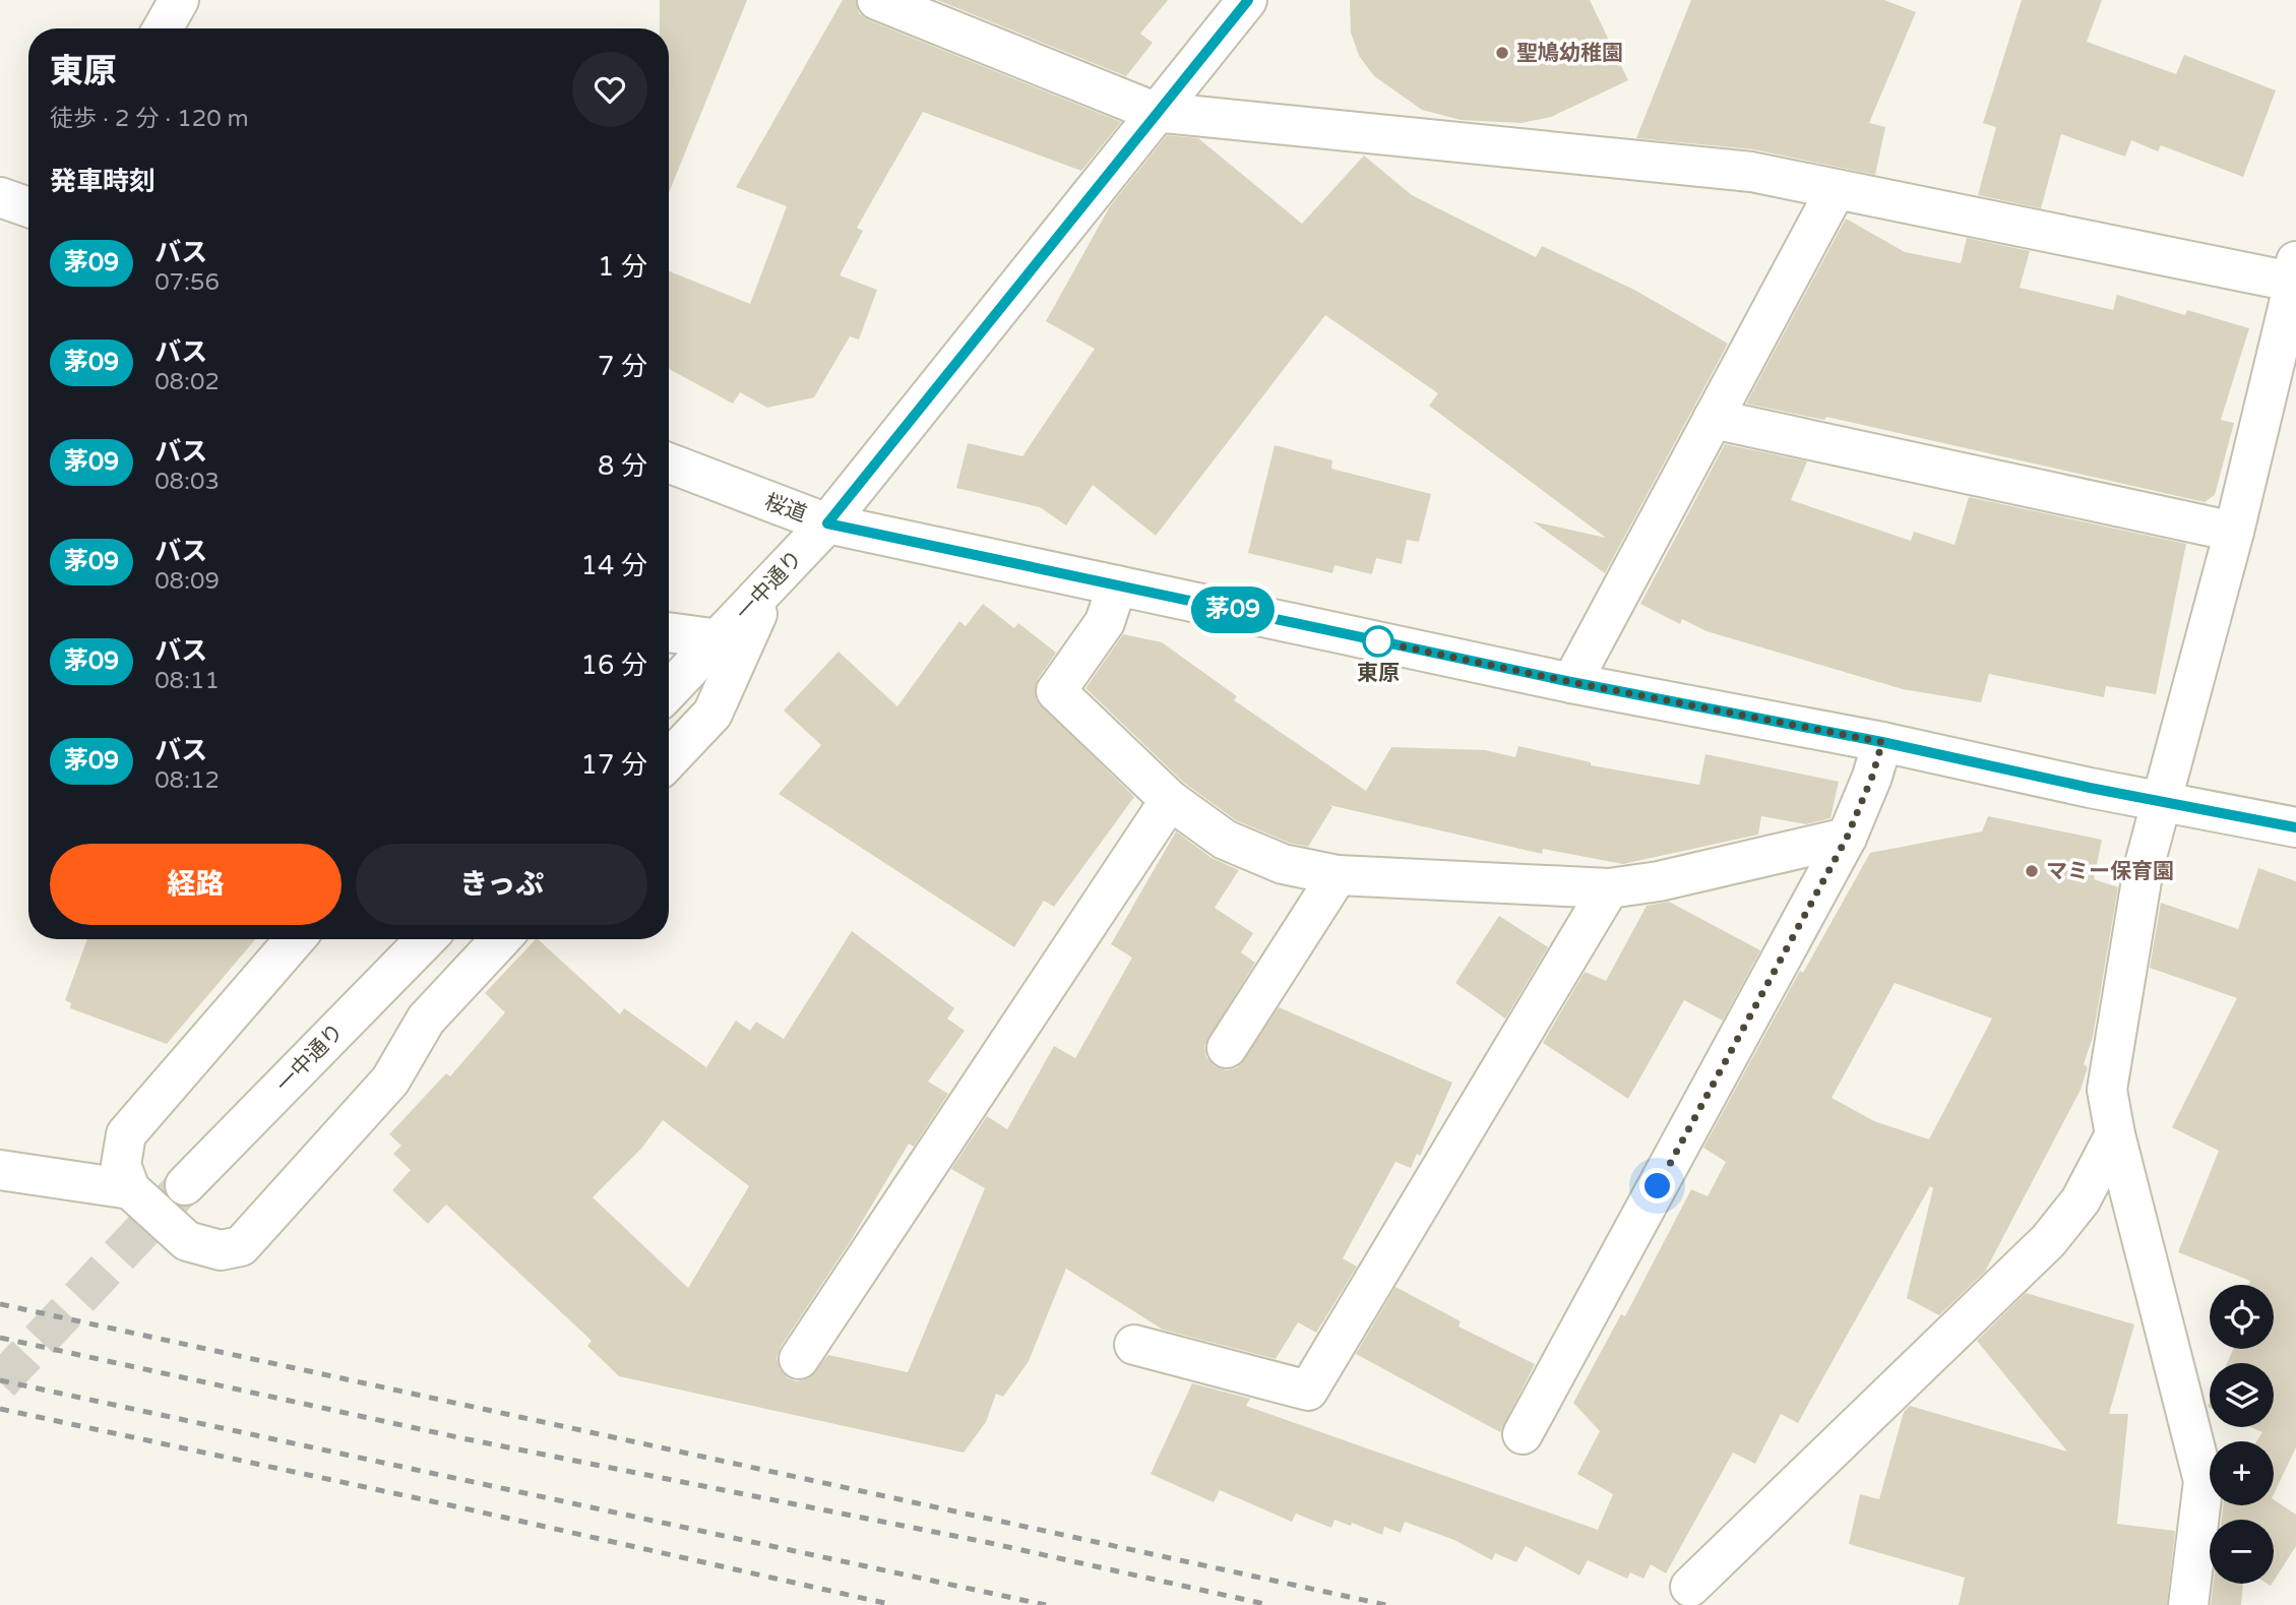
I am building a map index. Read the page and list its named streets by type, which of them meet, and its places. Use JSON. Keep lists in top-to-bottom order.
{
  "streets": {
    "street": ["桜道", "一中通り"]
  },
  "crossings": [
    ["桜道", "一中通り"]
  ],
  "places": ["聖鳩幼稚園", "東原", "マミー保育園"],
  "lines": ["bus line 茅09"],
  "page": {
    "on_map": "茅09",
    "heading": [
      ["東原", "徒歩 · 2 分 · 120 m"],
      "発車時刻"
    ],
    "list": [
      {
        "mark": "茅09",
        "name": "バス",
        "note": "07:56",
        "value": "1 分"
      },
      {
        "mark": "茅09",
        "name": "バス",
        "note": "08:02",
        "value": "7 分"
      },
      {
        "mark": "茅09",
        "name": "バス",
        "note": "08:03",
        "value": "8 分"
      },
      {
        "mark": "茅09",
        "name": "バス",
        "note": "08:09",
        "value": "14 分"
      },
      {
        "mark": "茅09",
        "name": "バス",
        "note": "08:11",
        "value": "16 分"
      },
      {
        "mark": "茅09",
        "name": "バス",
        "note": "08:12",
        "value": "17 分"
      }
    ],
    "buttons": ["経路", "きっぷ"],
    "map_buttons": ["+", "−"]
  }
}
